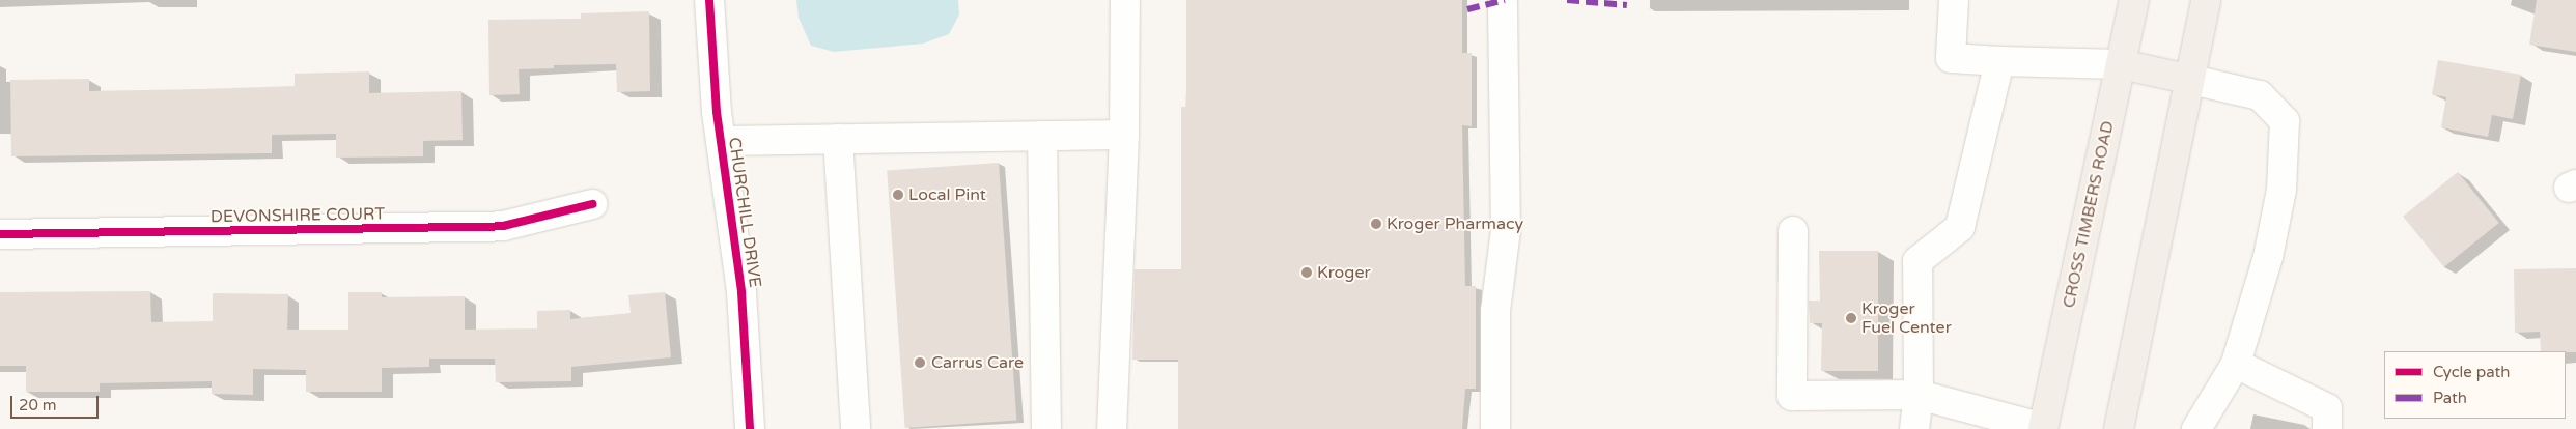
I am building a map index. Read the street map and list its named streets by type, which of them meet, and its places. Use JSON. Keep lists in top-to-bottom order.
{
  "streets": {
    "main road": ["CROSS TIMBERS ROAD"],
    "street": ["CHURCHILL DRIVE", "DEVONSHIRE COURT"]
  },
  "places": [
    "Local Pint",
    "Kroger Pharmacy",
    "Kroger",
    "Kroger Fuel Center",
    "Carrus Care"
  ],
  "legend": ["Cycle path", "Path"],
  "scale_bar": "20 m"
}
